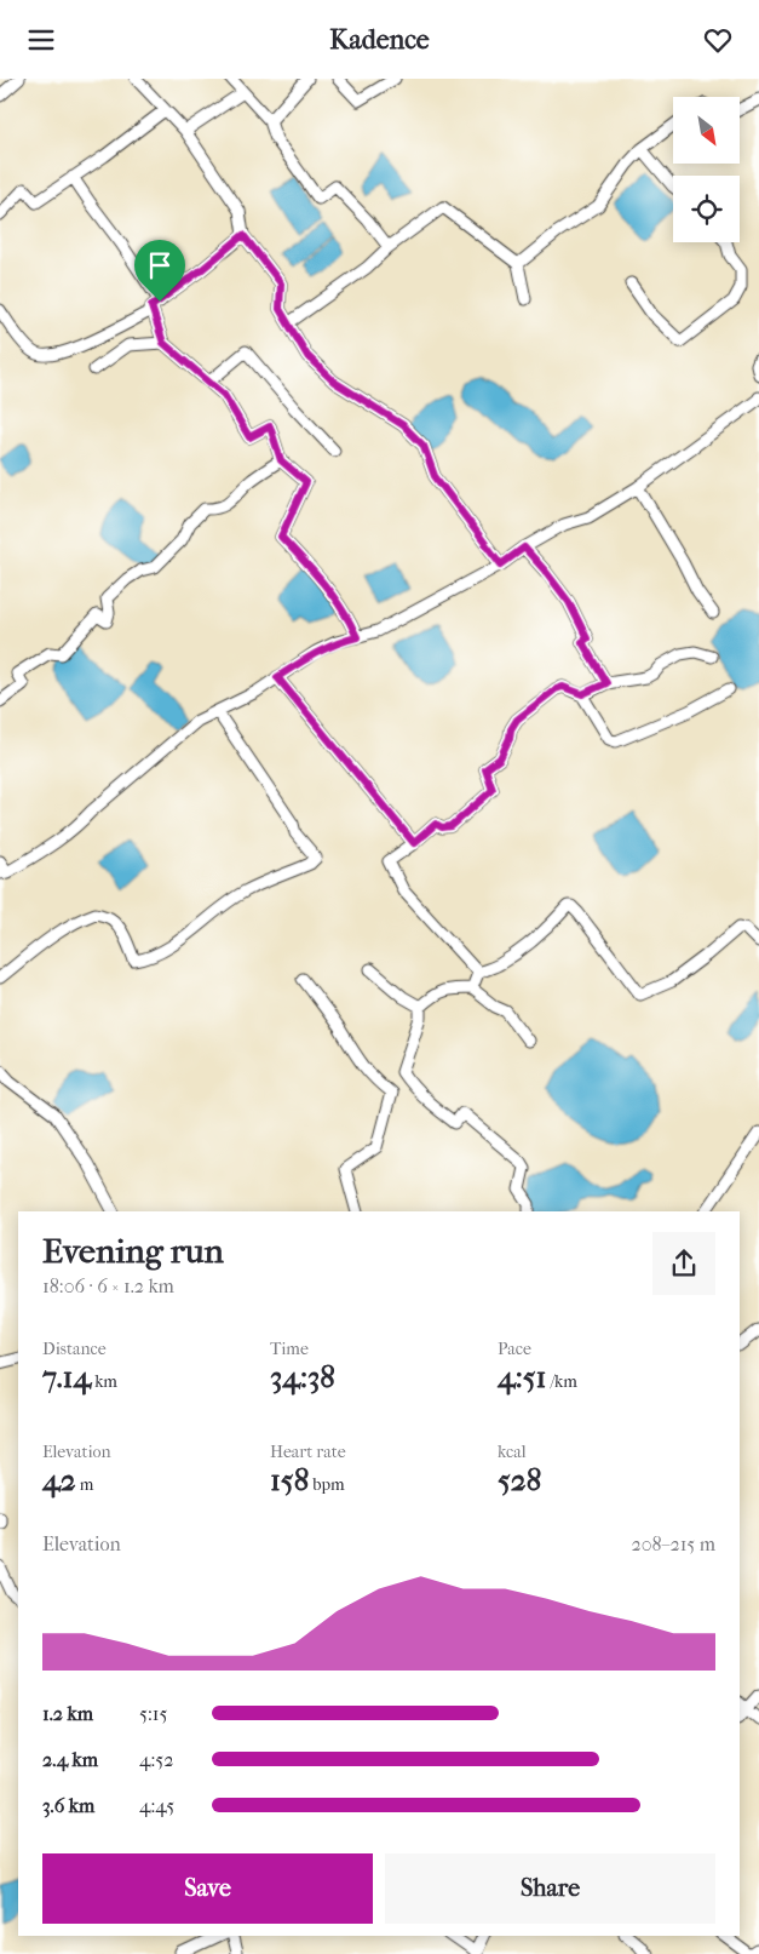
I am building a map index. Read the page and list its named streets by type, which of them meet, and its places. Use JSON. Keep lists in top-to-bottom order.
{
  "north": "bottom right",
  "page": {
    "header": "Kadence",
    "heading": ["Evening run", "18:06 · 6 × 1.2 km"],
    "stats": [
      ["Distance", "7.14 km"],
      ["Time", "34:38"],
      ["Pace", "4:51 /km"],
      ["Elevation", "42 m"],
      ["Heart rate", "158 bpm"],
      ["kcal", "528"]
    ],
    "chart": ["Elevation", "208–215 m"],
    "list": [
      {
        "name": "1.2 km",
        "note": "5:15"
      },
      {
        "name": "2.4 km",
        "note": "4:52"
      },
      {
        "name": "3.6 km",
        "note": "4:45"
      }
    ],
    "buttons": ["Save", "Share"]
  }
}
